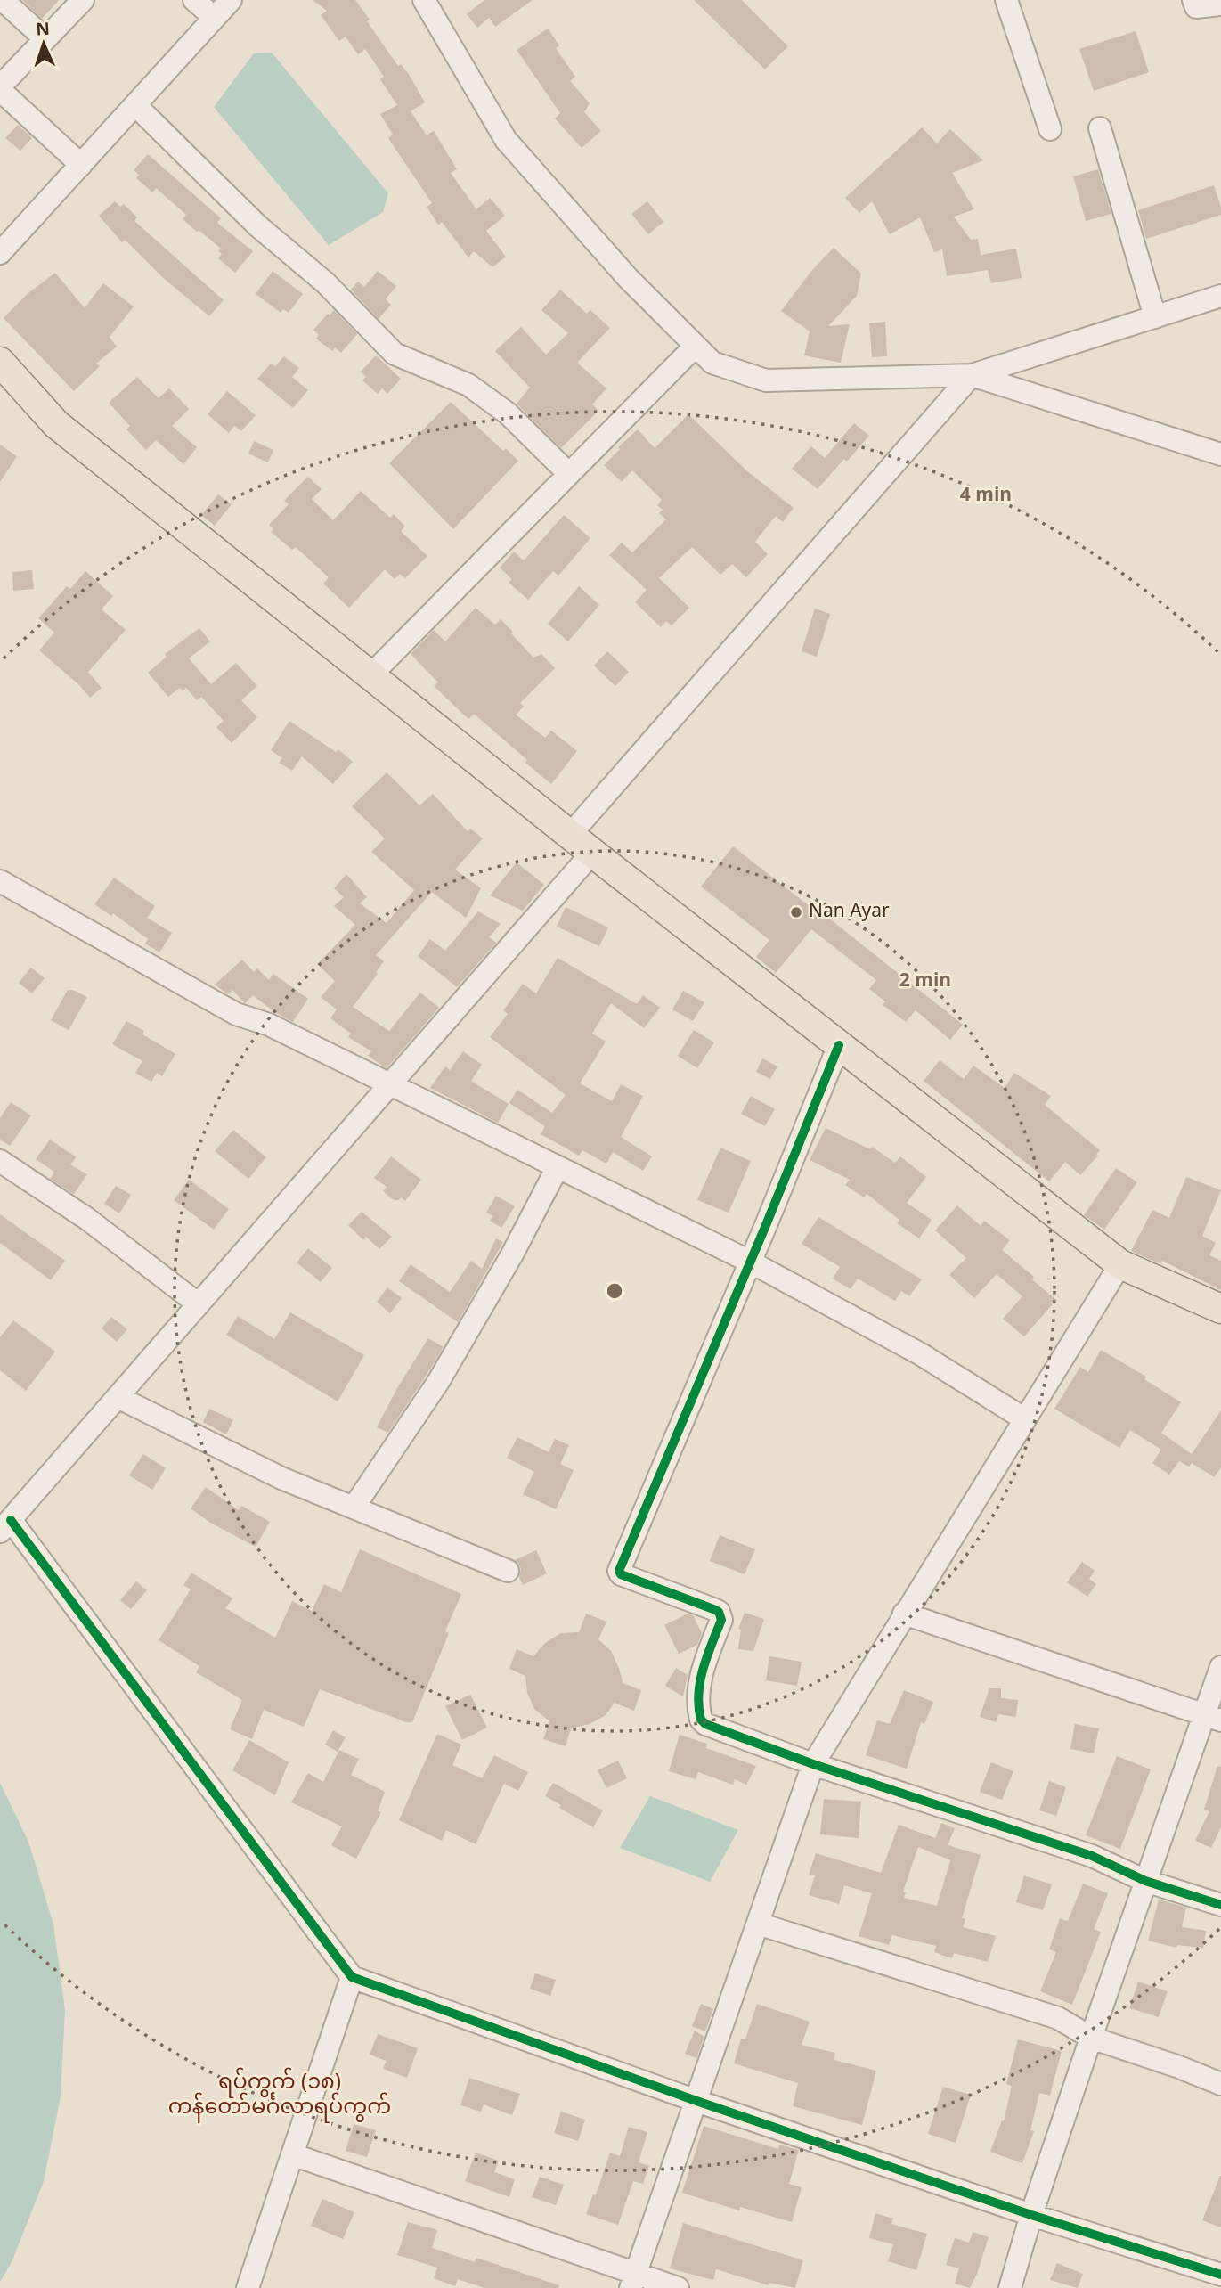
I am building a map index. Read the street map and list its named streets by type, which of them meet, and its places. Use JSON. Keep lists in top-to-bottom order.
{
  "districts": ["ရပ်ကွက် (၁၈) ကန်တော်မင်္ဂလာရပ်ကွက်"],
  "places": ["Nan Ayar"],
  "north": "top",
  "rings": ["4 min", "2 min"]
}
